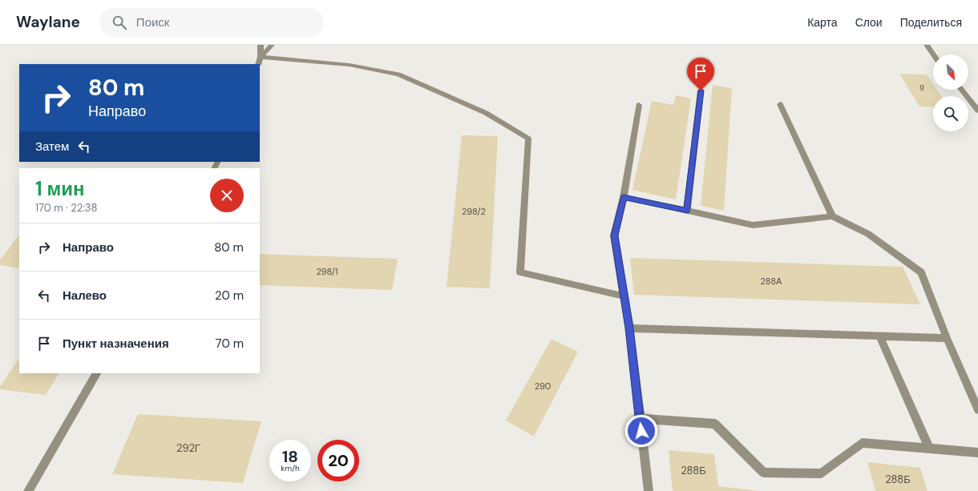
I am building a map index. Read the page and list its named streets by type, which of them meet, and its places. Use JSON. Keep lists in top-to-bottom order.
{
  "house_numbers": [
    "9",
    "298/2",
    "298/1",
    "288А",
    "290",
    "292Г",
    "288Б",
    "288Б"
  ],
  "north": "bottom right",
  "page": {
    "header": "Waylane",
    "search": "Поиск",
    "nav": ["Карта", "Слои", "Поделиться"],
    "turn": ["80 m", "Направо"],
    "then": "Затем",
    "heading": ["1 мин", "170 m · 22:38"],
    "list": [
      {
        "name": "Направо",
        "value": "80 m"
      },
      {
        "name": "Налево",
        "value": "20 m"
      },
      {
        "name": "Пункт назначения",
        "value": "70 m"
      }
    ],
    "speed": "18 km/h",
    "limit": "20"
  }
}
